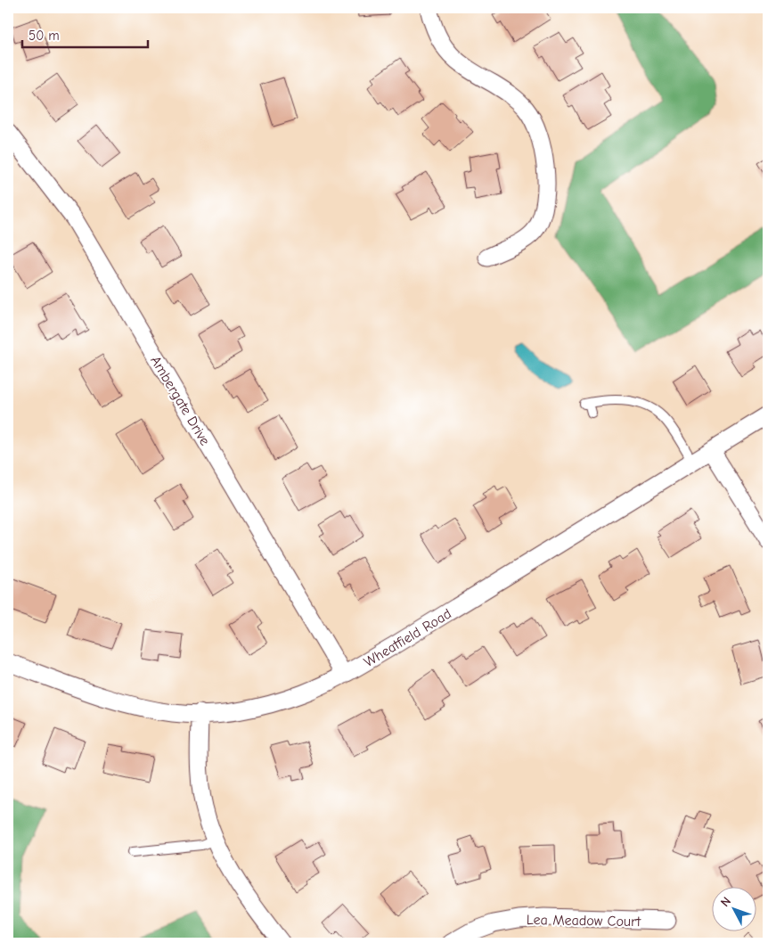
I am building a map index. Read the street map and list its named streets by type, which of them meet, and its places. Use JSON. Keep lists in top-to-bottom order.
{
  "streets": {
    "street": ["Ambergate Drive", "Wheatfield Road", "Lea Meadow Court"]
  },
  "crossings": [
    ["Ambergate Drive", "Wheatfield Road"]
  ],
  "scale_bar": "50 m",
  "north": "top left"
}
